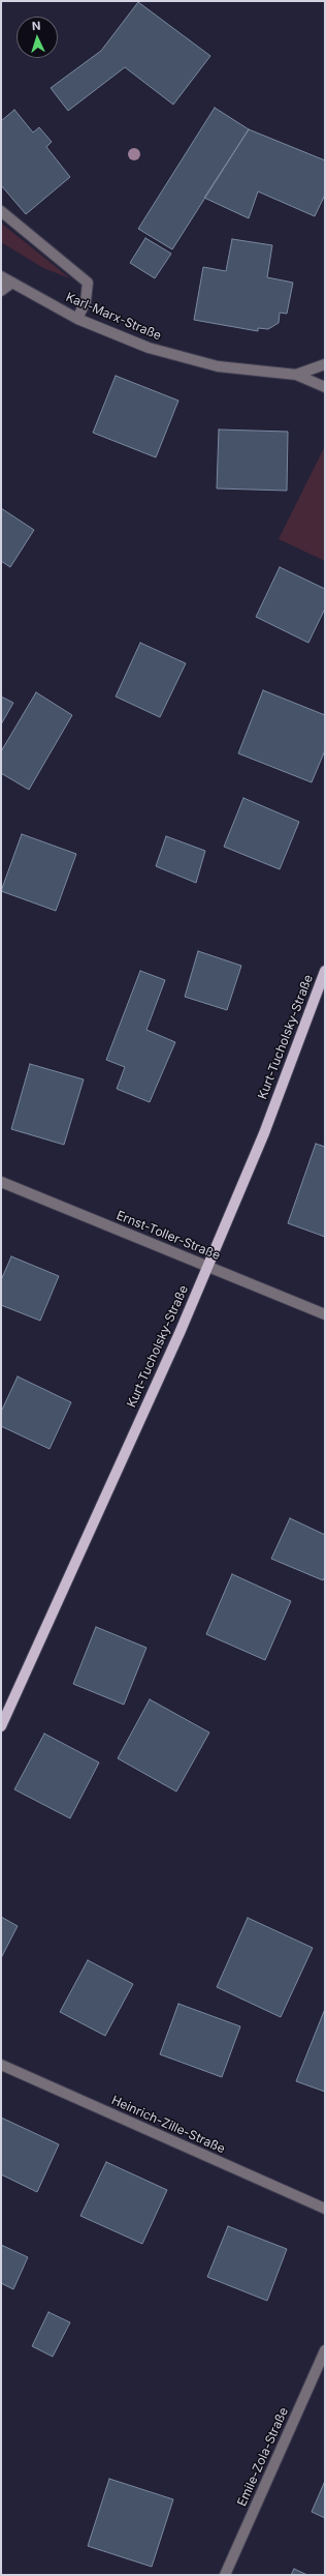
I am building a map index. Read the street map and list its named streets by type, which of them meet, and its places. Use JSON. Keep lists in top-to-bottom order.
{
  "streets": {
    "main road": ["Kurt-Tucholsky-Straße"],
    "street": [
      "Karl-Marx-Straße",
      "Ernst-Toller-Straße",
      "Heinrich-Zille-Straße",
      "Emile-Zola-Straße"
    ]
  },
  "crossings": [
    ["Kurt-Tucholsky-Straße", "Ernst-Toller-Straße"]
  ],
  "north": "top"
}
